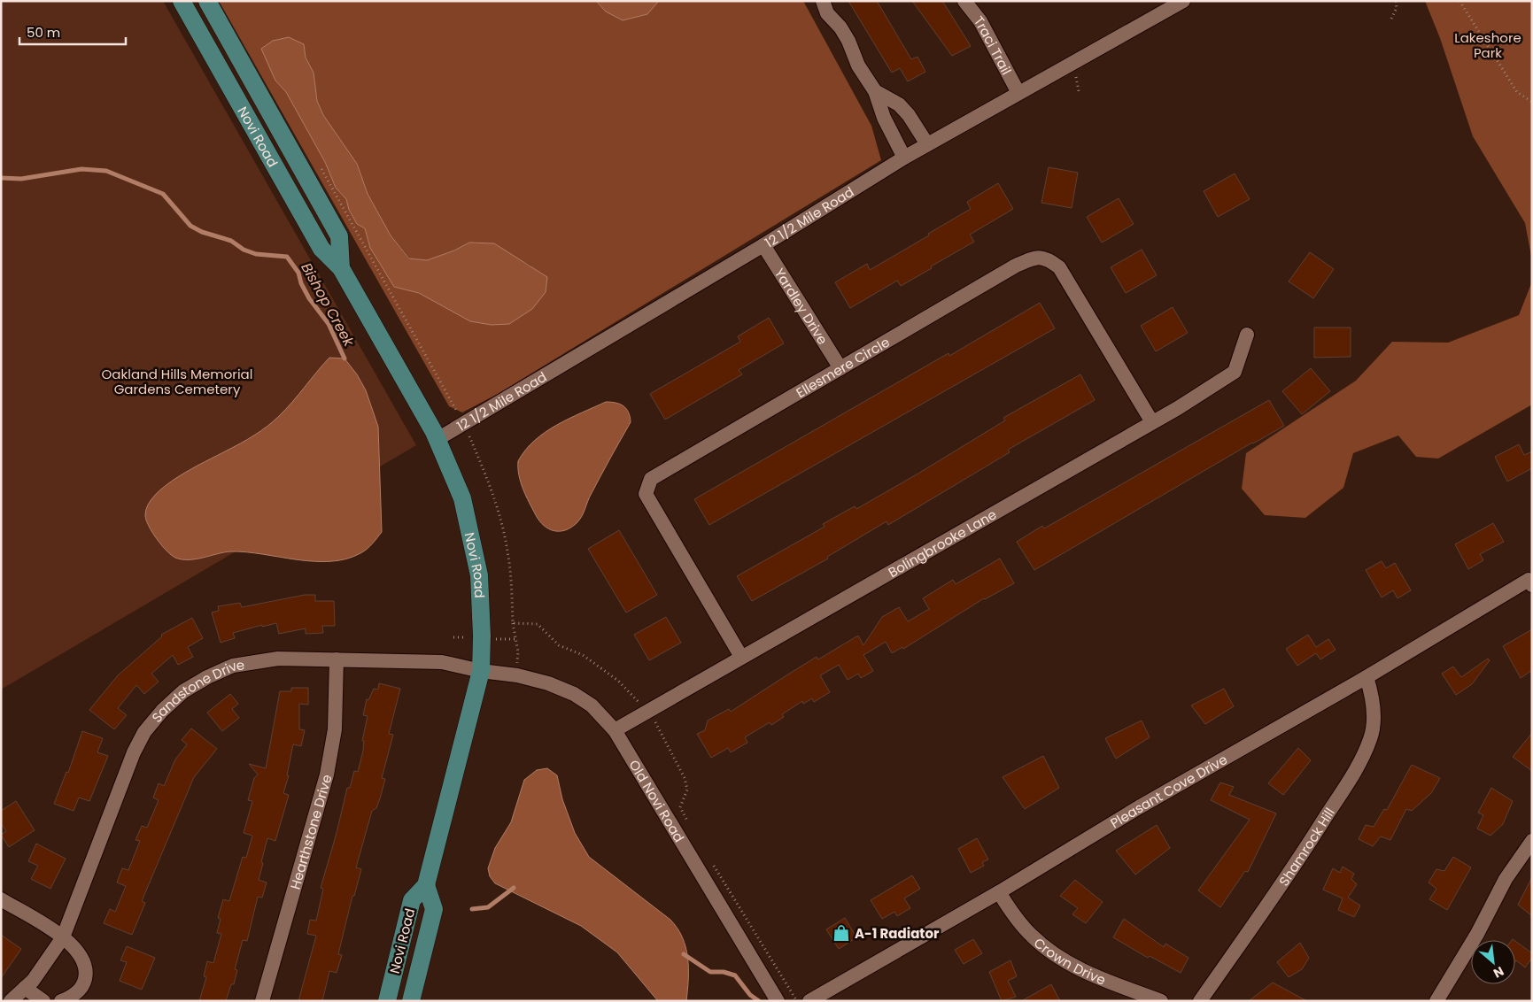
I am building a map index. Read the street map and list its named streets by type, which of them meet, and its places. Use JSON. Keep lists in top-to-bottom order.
{
  "streets": {
    "main road": ["Novi Road"],
    "street": [
      "Traci Trail",
      "12 1/2 Mile Road",
      "Yardley Drive",
      "Ellesmere Circle",
      "Bolingbrooke Lane",
      "Sandstone Drive",
      "Pleasant Cove Drive",
      "Old Novi Road",
      "Hearthstone Drive",
      "Shamrock Hill",
      "Crown Drive"
    ]
  },
  "crossings": [
    ["Traci Trail", "12 1/2 Mile Road"],
    ["Novi Road", "12 1/2 Mile Road"],
    ["Novi Road", "Sandstone Drive"],
    ["Novi Road", "Old Novi Road"],
    ["12 1/2 Mile Road", "Yardley Drive"],
    ["Yardley Drive", "Ellesmere Circle"],
    ["Ellesmere Circle", "Bolingbrooke Lane"],
    ["Bolingbrooke Lane", "Old Novi Road"],
    ["Sandstone Drive", "Old Novi Road"],
    ["Sandstone Drive", "Hearthstone Drive"],
    ["Pleasant Cove Drive", "Shamrock Hill"],
    ["Pleasant Cove Drive", "Crown Drive"]
  ],
  "water": ["Bishop Creek"],
  "parks": ["Lakeshore Park", "Oakland Hills Memorial Gardens Cemetery"],
  "places": {
    "shop": ["A-1 Radiator"]
  },
  "scale_bar": "50 m",
  "north": "bottom right"
}
